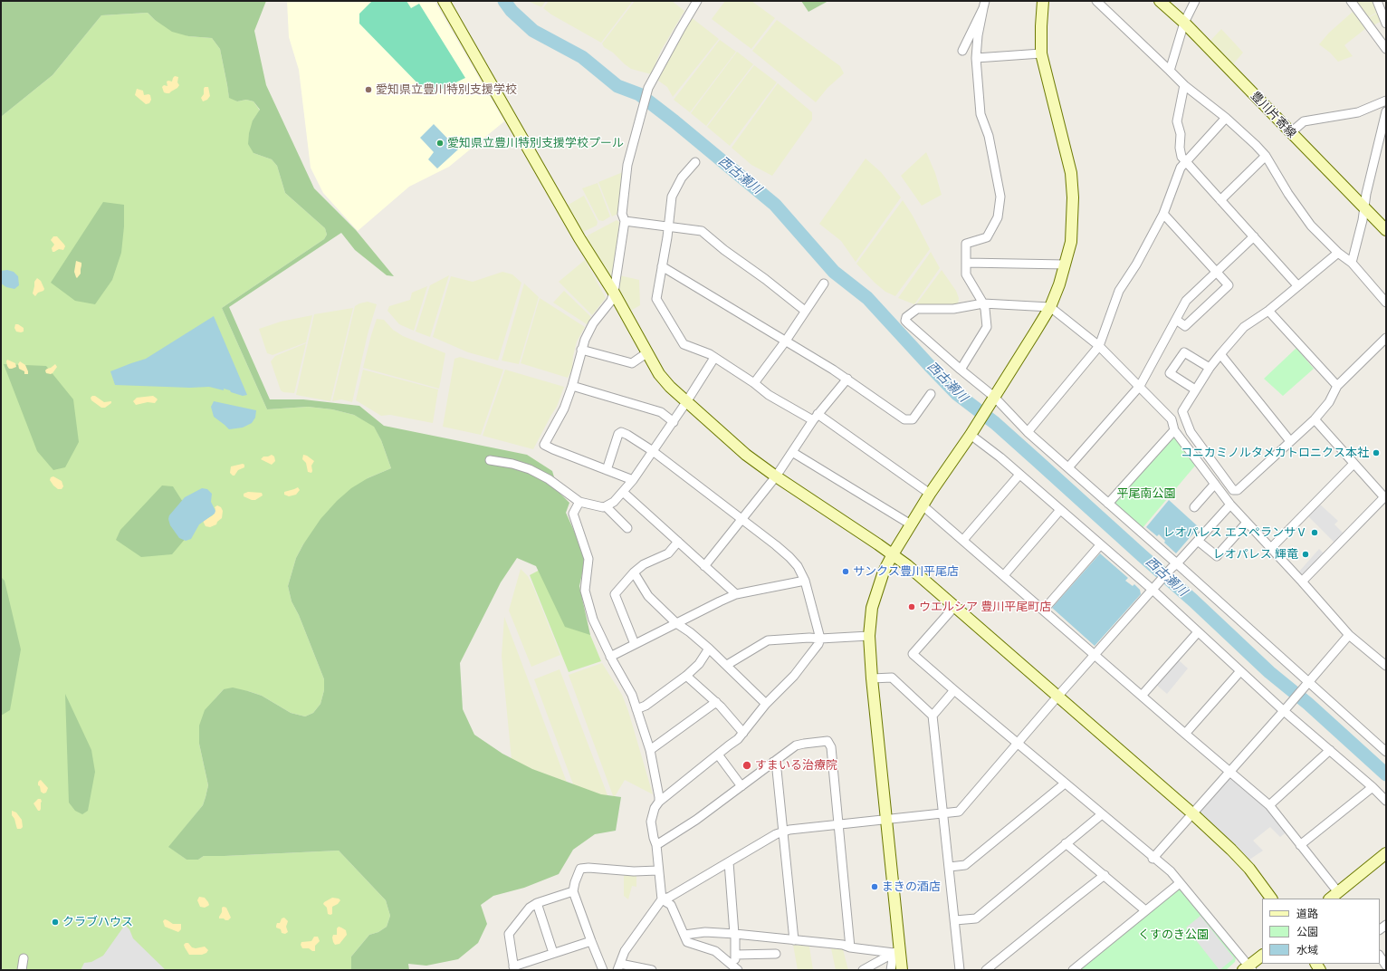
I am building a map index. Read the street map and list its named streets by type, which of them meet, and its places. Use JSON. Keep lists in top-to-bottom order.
{
  "streets": {
    "street": ["豊川片寄線"]
  },
  "water": ["西古瀬川"],
  "parks": ["平尾南公園", "くすのき公園"],
  "places": [
    "愛知県立豊川特別支援学校",
    "愛知県立豊川特別支援学校プール",
    "コニカミノルタメカトロニクス本社",
    "レオパレス エスペランサⅤ",
    "レオパレス 輝竜",
    "サンクス豊川平尾店",
    "ウエルシア 豊川平尾町店",
    "すまいる治療院",
    "まきの酒店",
    "クラブハウス"
  ],
  "legend": ["道路", "公園", "水域"]
}
